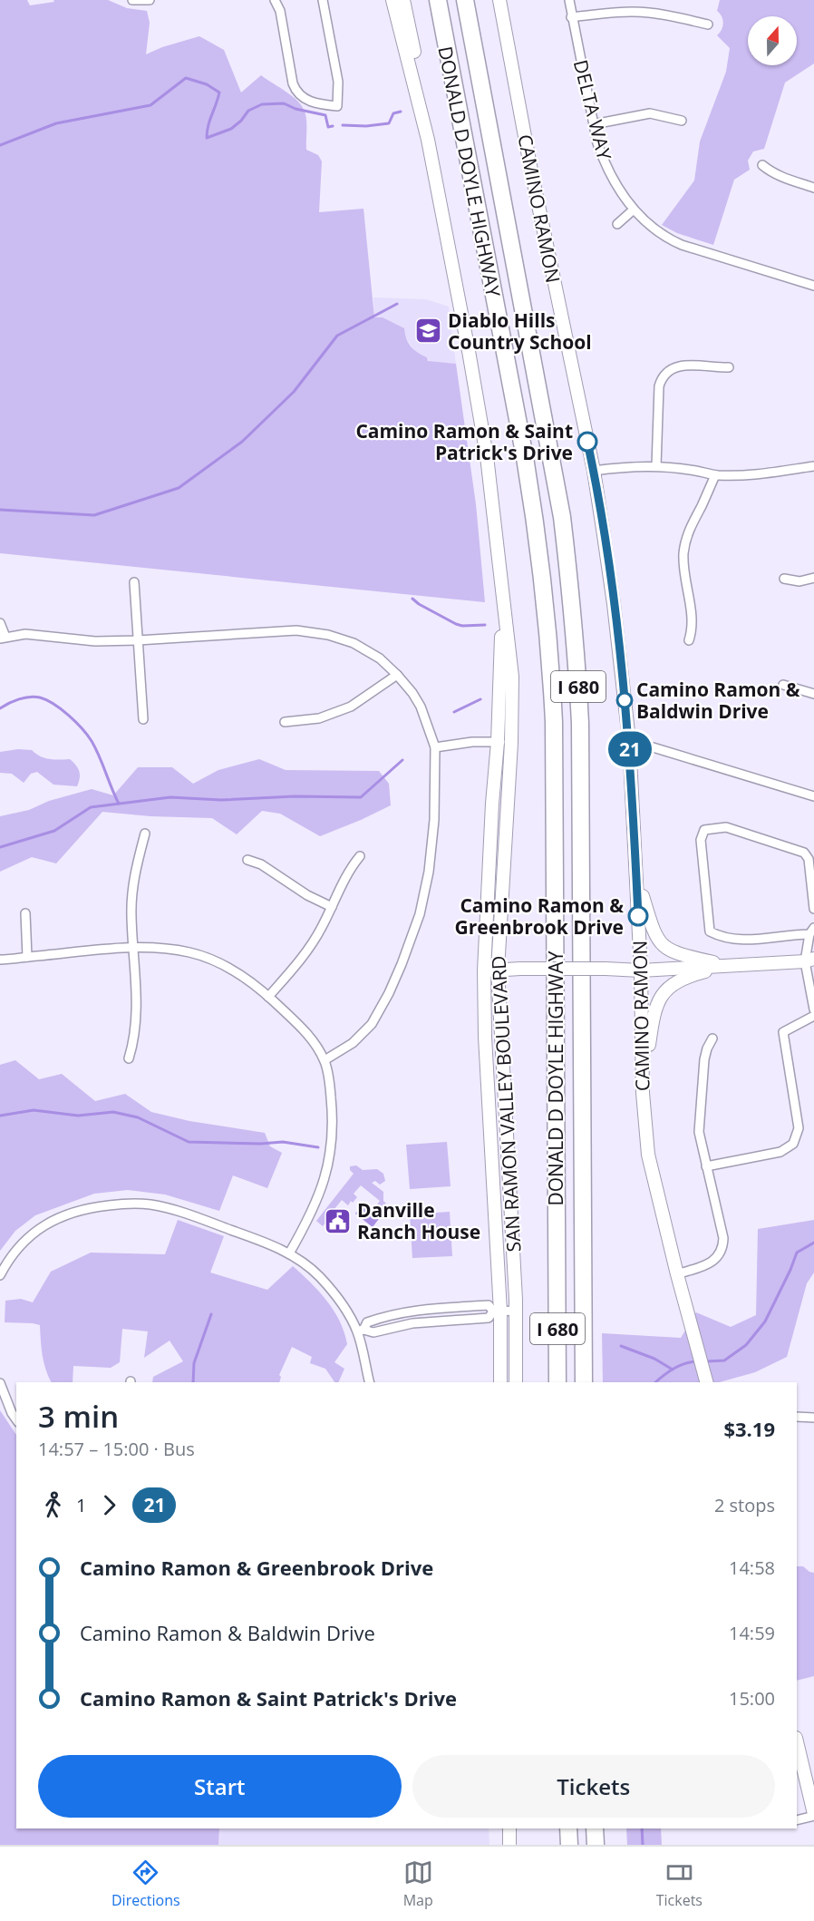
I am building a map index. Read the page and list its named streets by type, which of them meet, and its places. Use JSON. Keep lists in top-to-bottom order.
{
  "streets": {
    "highway": ["DONALD D DOYLE HIGHWAY", "I 680"],
    "main road": ["CAMINO RAMON", "SAN RAMON VALLEY BOULEVARD"],
    "street": ["DELTA WAY"]
  },
  "places": {
    "school or university": ["Diablo Hills Country School"],
    "other": ["Camino Ramon & Saint Patrick's Drive", "Camino Ramon & Baldwin Drive", "Camino Ramon & Greenbrook Drive"],
    "public building": ["Danville Ranch House"]
  },
  "lines": ["bus line 21"],
  "north": "top",
  "page": {
    "on_map": "21",
    "heading": ["3 min", "14:57 – 15:00 · Bus", "$3.19"],
    "legs": ["1", "21", "2 stops"],
    "list": [
      {
        "name": "Camino Ramon & Greenbrook Drive",
        "value": "14:58"
      },
      {
        "name": "Camino Ramon & Baldwin Drive",
        "value": "14:59"
      },
      {
        "name": "Camino Ramon & Saint Patrick's Drive",
        "value": "15:00"
      }
    ],
    "buttons": ["Start", "Tickets"],
    "tabs": ["Directions", "Map", "Tickets"]
  }
}
